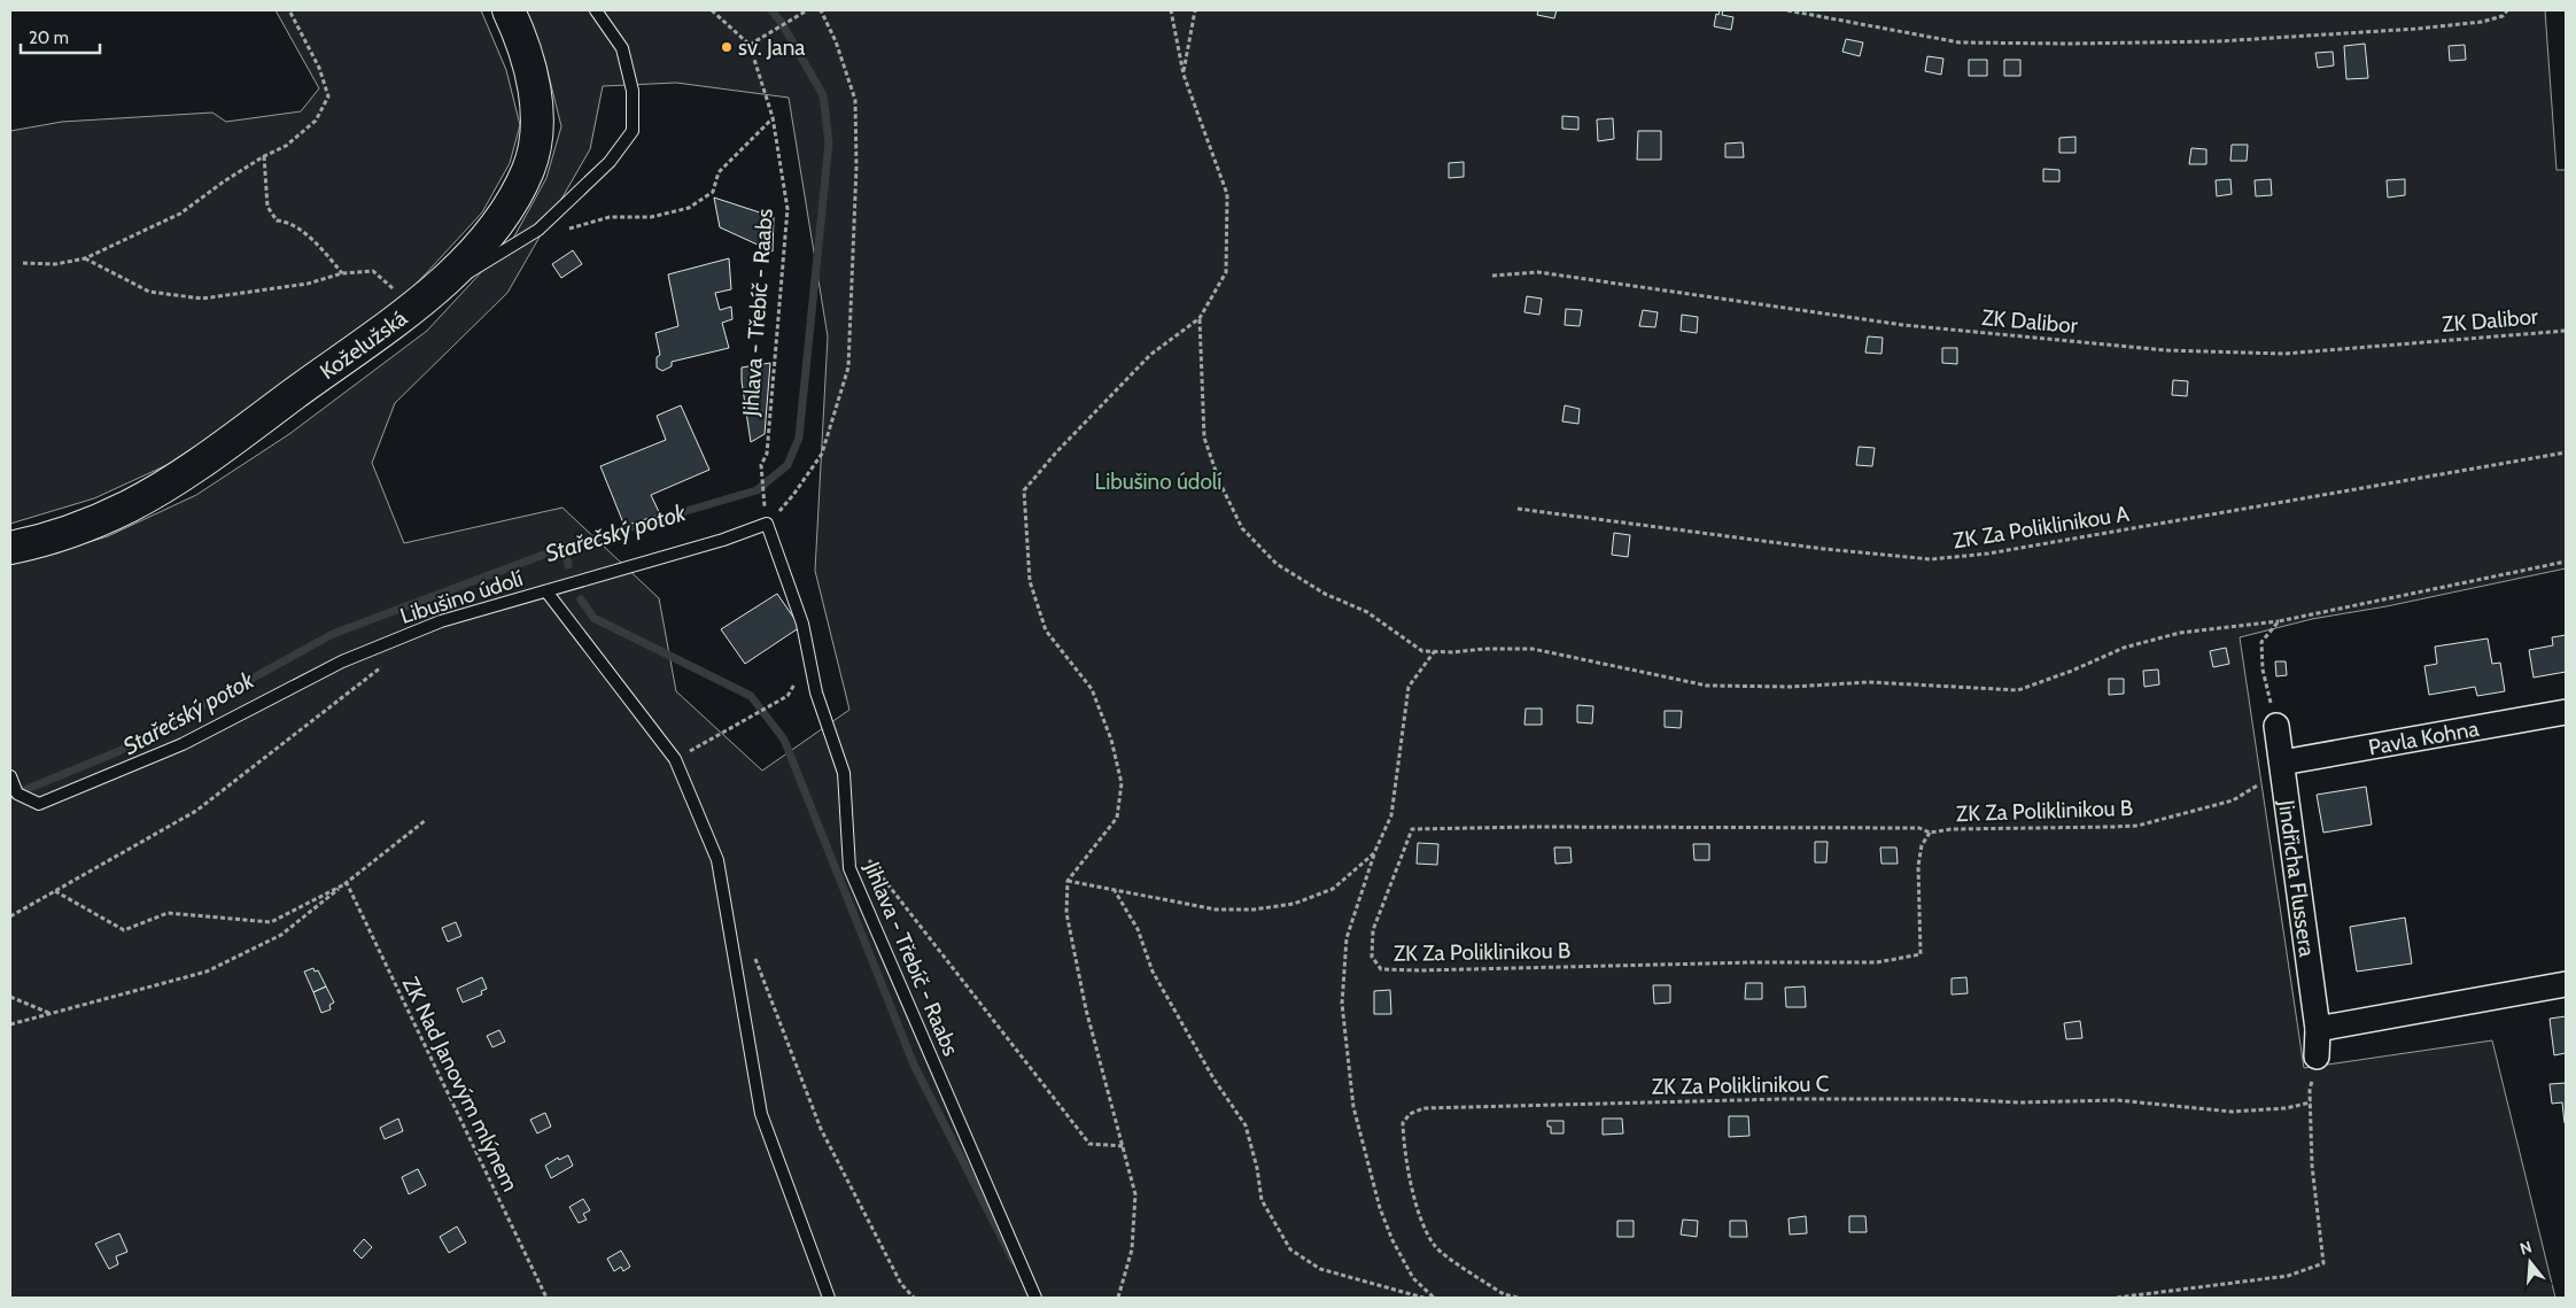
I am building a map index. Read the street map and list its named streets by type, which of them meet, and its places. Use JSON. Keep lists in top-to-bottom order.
{
  "streets": {
    "main road": ["Koželužská"],
    "street": ["Pavla Kohna", "Jindřicha Flussera"],
    "lane": ["Jihlava - Třebíč - Raabs", "Libušino údolí"],
    "path": [
      "ZK Dalibor",
      "ZK Za Poliklinikou A",
      "ZK Za Poliklinikou B",
      "ZK Nad Janovým mlýnem",
      "ZK Za Poliklinikou C"
    ]
  },
  "crossings": [
    ["Jihlava - Třebíč - Raabs", "Libušino údolí"],
    ["Pavla Kohna", "ZK Za Poliklinikou B"],
    ["Pavla Kohna", "Jindřicha Flussera"],
    ["ZK Za Poliklinikou B", "Jindřicha Flussera"]
  ],
  "water": ["Stařečský potok"],
  "parks": ["Libušino údolí"],
  "places": ["sv. Jana"],
  "scale_bar": "20 m",
  "north": "top"
}
